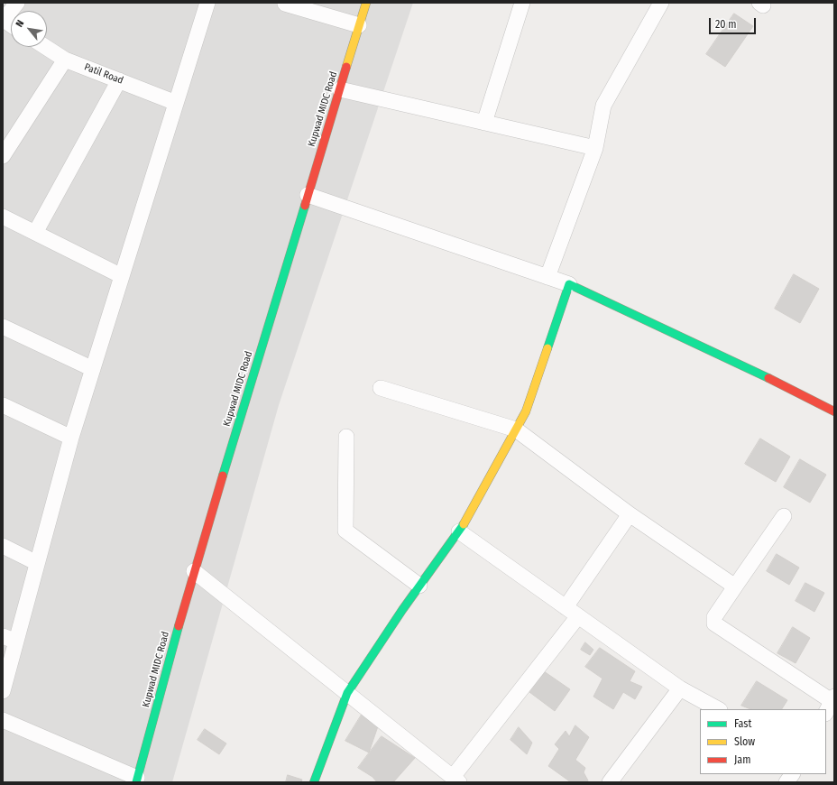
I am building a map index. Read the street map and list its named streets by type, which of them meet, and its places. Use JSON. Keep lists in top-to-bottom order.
{
  "streets": {
    "street": ["Patil Road", "Kupwad MIDC Road"]
  },
  "legend": ["Fast", "Slow", "Jam"],
  "scale_bar": "20 m",
  "north": "top left"
}
